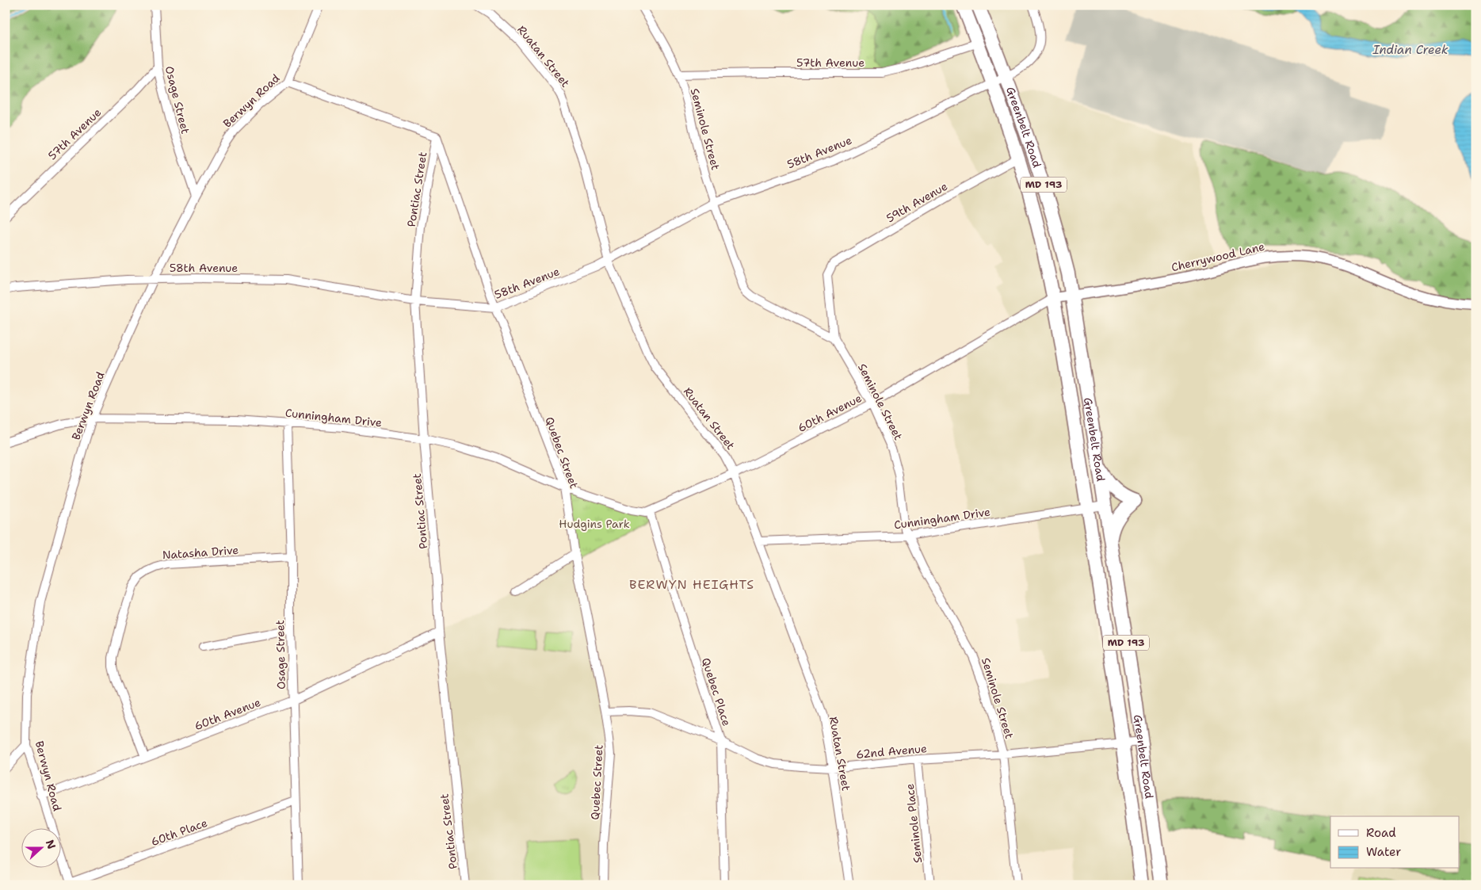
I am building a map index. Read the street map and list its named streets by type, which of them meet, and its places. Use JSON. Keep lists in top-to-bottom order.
{
  "streets": {
    "main road": ["Greenbelt Road", "MD 193"],
    "street": [
      "Ruatan Street",
      "57th Avenue",
      "Osage Street",
      "Berwyn Road",
      "Seminole Street",
      "58th Avenue",
      "Pontiac Street",
      "59th Avenue",
      "Cherrywood Lane",
      "60th Avenue",
      "Cunningham Drive",
      "Quebec Street",
      "Natasha Drive",
      "Quebec Place",
      "62nd Avenue",
      "Seminole Place",
      "60th Place"
    ]
  },
  "crossings": [
    ["Ruatan Street", "58th Avenue"],
    ["Ruatan Street", "60th Avenue"],
    ["Ruatan Street", "Cunningham Drive"],
    ["Ruatan Street", "62nd Avenue"],
    ["57th Avenue", "Osage Street"],
    ["57th Avenue", "Greenbelt Road"],
    ["57th Avenue", "Seminole Street"],
    ["Osage Street", "Berwyn Road"],
    ["Osage Street", "60th Avenue"],
    ["Osage Street", "Cunningham Drive"],
    ["Osage Street", "Natasha Drive"],
    ["Osage Street", "60th Place"],
    ["Berwyn Road", "58th Avenue"],
    ["Berwyn Road", "60th Avenue"],
    ["Berwyn Road", "Cunningham Drive"],
    ["Berwyn Road", "60th Place"],
    ["Greenbelt Road", "58th Avenue"],
    ["Greenbelt Road", "59th Avenue"],
    ["Greenbelt Road", "Cherrywood Lane"],
    ["Greenbelt Road", "60th Avenue"],
    ["Greenbelt Road", "Cunningham Drive"],
    ["Greenbelt Road", "62nd Avenue"],
    ["Seminole Street", "58th Avenue"],
    ["Seminole Street", "59th Avenue"],
    ["Seminole Street", "60th Avenue"],
    ["Seminole Street", "Cunningham Drive"],
    ["Seminole Street", "62nd Avenue"],
    ["58th Avenue", "Pontiac Street"],
    ["58th Avenue", "Quebec Street"],
    ["Pontiac Street", "60th Avenue"],
    ["Pontiac Street", "Cunningham Drive"],
    ["Pontiac Street", "Quebec Street"],
    ["Cherrywood Lane", "60th Avenue"],
    ["60th Avenue", "Cunningham Drive"],
    ["60th Avenue", "Natasha Drive"],
    ["60th Avenue", "Quebec Place"],
    ["Cunningham Drive", "Quebec Street"],
    ["Cunningham Drive", "Quebec Place"],
    ["Quebec Street", "62nd Avenue"],
    ["Quebec Place", "62nd Avenue"],
    ["62nd Avenue", "Seminole Place"]
  ],
  "districts": ["BERWYN HEIGHTS"],
  "water": ["Indian Creek"],
  "parks": ["Hudgins Park"],
  "legend": ["Road", "Water"],
  "north": "right"
}
